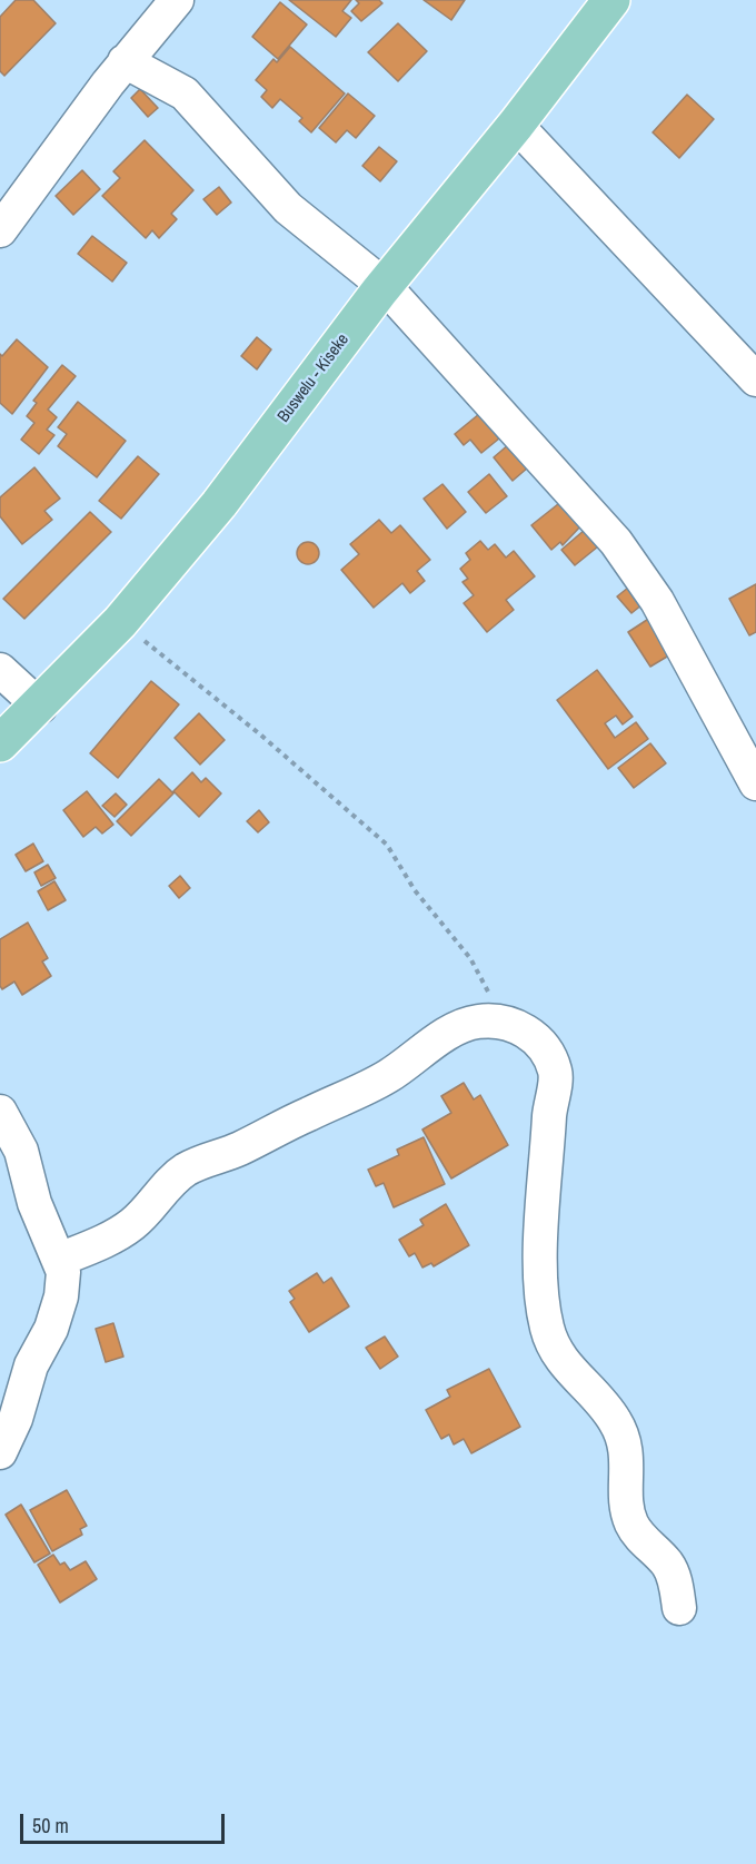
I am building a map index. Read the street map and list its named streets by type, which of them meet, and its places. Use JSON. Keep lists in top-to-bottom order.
{
  "streets": {
    "main road": ["Buswelu - Kiseke"]
  },
  "scale_bar": "50 m"
}
